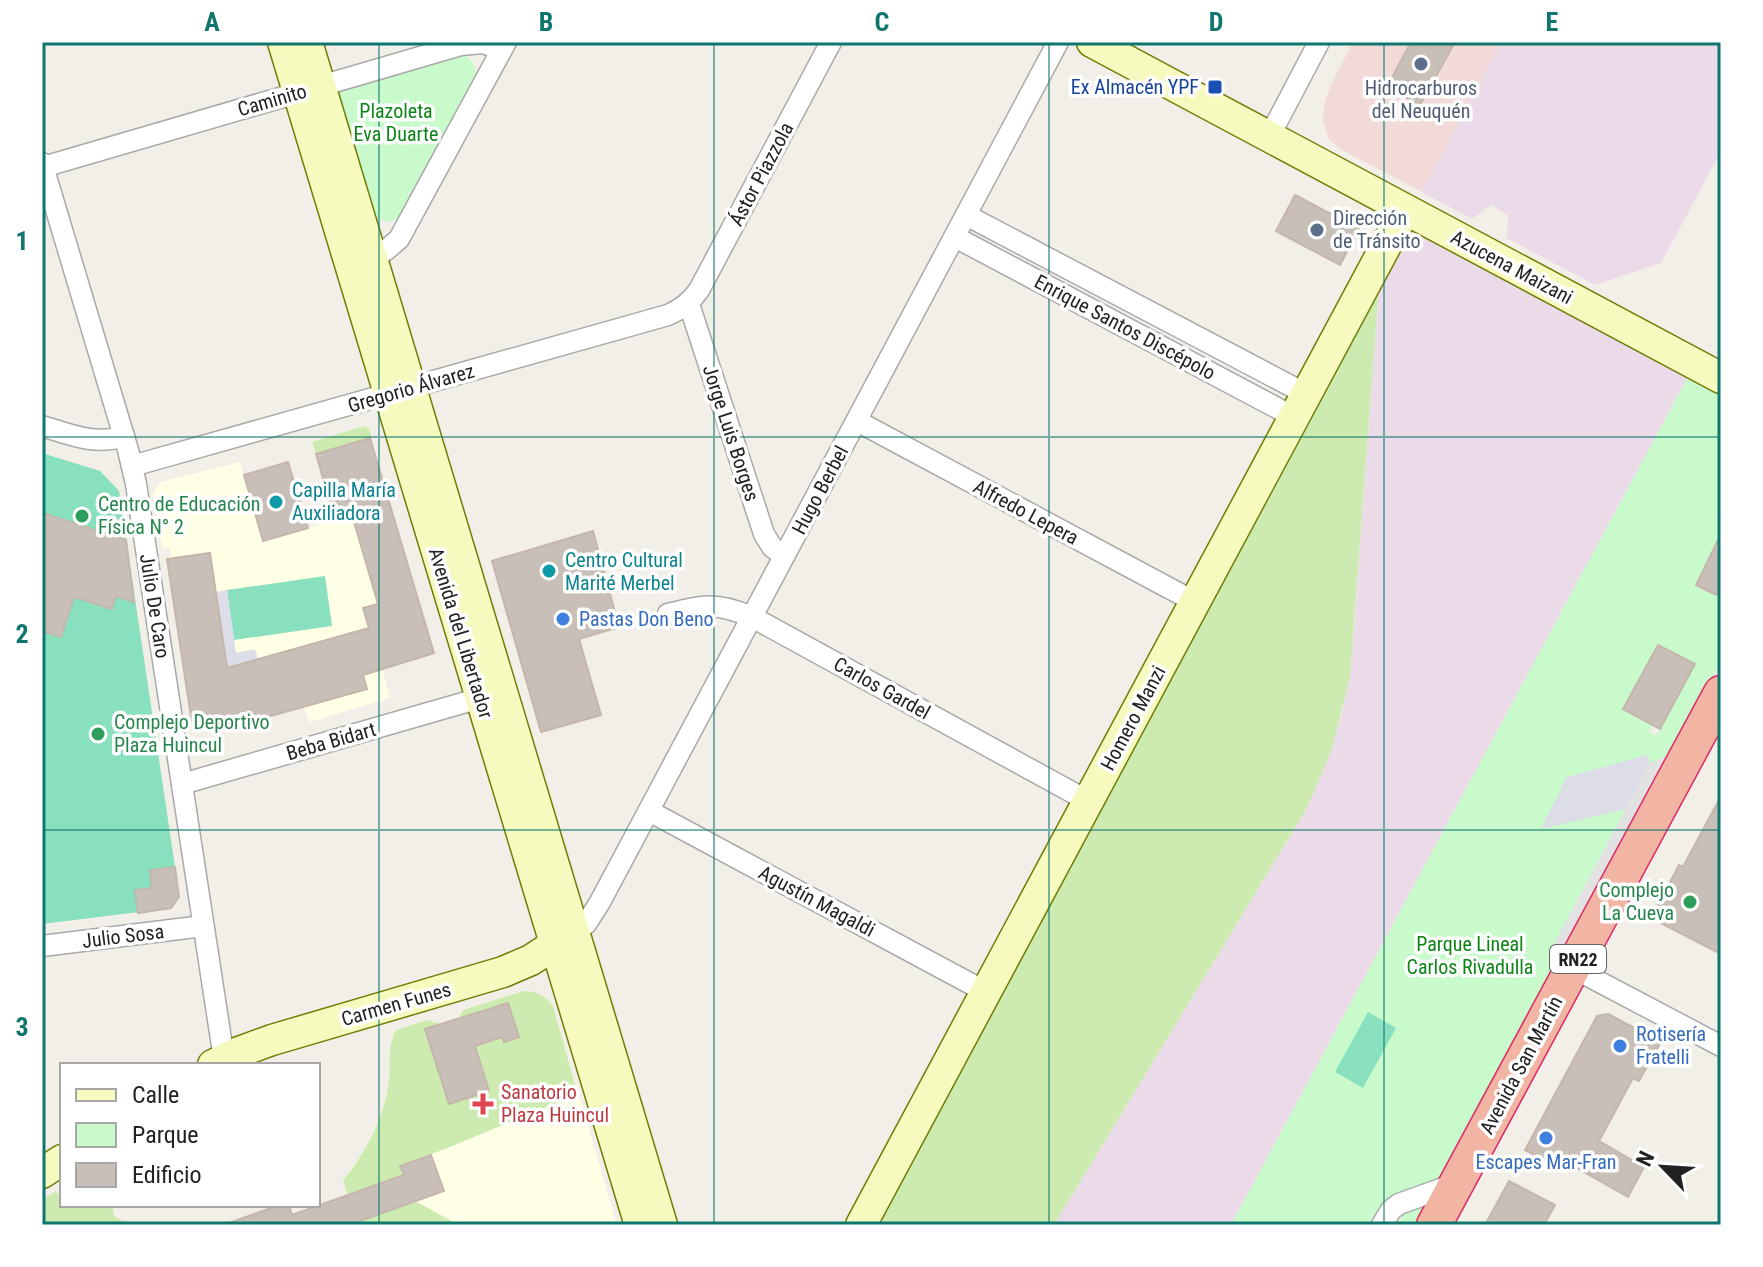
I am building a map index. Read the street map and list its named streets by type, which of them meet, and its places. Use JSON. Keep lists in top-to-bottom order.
{
  "streets": {
    "highway": ["RN22", "Avenida San Martín"],
    "main road": [
      "Azucena Maizani",
      "Avenida del Libertador",
      "Homero Manzi",
      "Carmen Funes"
    ],
    "street": [
      "Caminito",
      "Ástor Piazzola",
      "Enrique Santos Discépolo",
      "Gregorio Álvarez",
      "Jorge Luis Borges",
      "Hugo Berbel",
      "Alfredo Lepera",
      "Julio De Caro",
      "Carlos Gardel",
      "Beba Bidart",
      "Agustín Magaldi",
      "Julio Sosa"
    ]
  },
  "crossings": [
    ["Caminito", "Julio De Caro"],
    ["Caminito", "Avenida del Libertador"],
    ["Ástor Piazzola", "Gregorio Álvarez"],
    ["Ástor Piazzola", "Jorge Luis Borges"],
    ["Azucena Maizani", "Homero Manzi"],
    ["Enrique Santos Discépolo", "Hugo Berbel"],
    ["Enrique Santos Discépolo", "Homero Manzi"],
    ["Gregorio Álvarez", "Jorge Luis Borges"],
    ["Gregorio Álvarez", "Julio De Caro"],
    ["Gregorio Álvarez", "Avenida del Libertador"],
    ["Jorge Luis Borges", "Hugo Berbel"],
    ["Hugo Berbel", "Alfredo Lepera"],
    ["Hugo Berbel", "Avenida del Libertador"],
    ["Hugo Berbel", "Carlos Gardel"],
    ["Hugo Berbel", "Agustín Magaldi"],
    ["Hugo Berbel", "Carmen Funes"],
    ["Alfredo Lepera", "Homero Manzi"],
    ["Julio De Caro", "Beba Bidart"],
    ["Julio De Caro", "Julio Sosa"],
    ["Julio De Caro", "Carmen Funes"],
    ["Avenida del Libertador", "Beba Bidart"],
    ["Avenida del Libertador", "Carmen Funes"],
    ["Carlos Gardel", "Homero Manzi"],
    ["Homero Manzi", "Agustín Magaldi"]
  ],
  "parks": ["Plazoleta Eva Duarte", "Parque Lineal Carlos Rivadulla"],
  "places": {
    "other": [
      "Hidrocarburos del Neuquén",
      "Dirección de Tránsito",
      "Capilla María Auxiliadora",
      "Centro de Educación Física N° 2",
      "Centro Cultural Marité Merbel",
      "Pastas Don Beno",
      "Complejo Deportivo Plaza Huincul",
      "Complejo La Cueva",
      "Rotisería Fratelli",
      "Escapes Mar-Fran"
    ],
    "transit": ["Ex Almacén YPF"],
    "health": ["Sanatorio Plaza Huincul"]
  },
  "legend": ["Calle", "Parque", "Edificio"],
  "north": "top left",
  "grid": {
    "columns": [
      "A",
      "B",
      "C",
      "D",
      "E"
    ],
    "rows": ["1", "2", "3"]
  }
}
